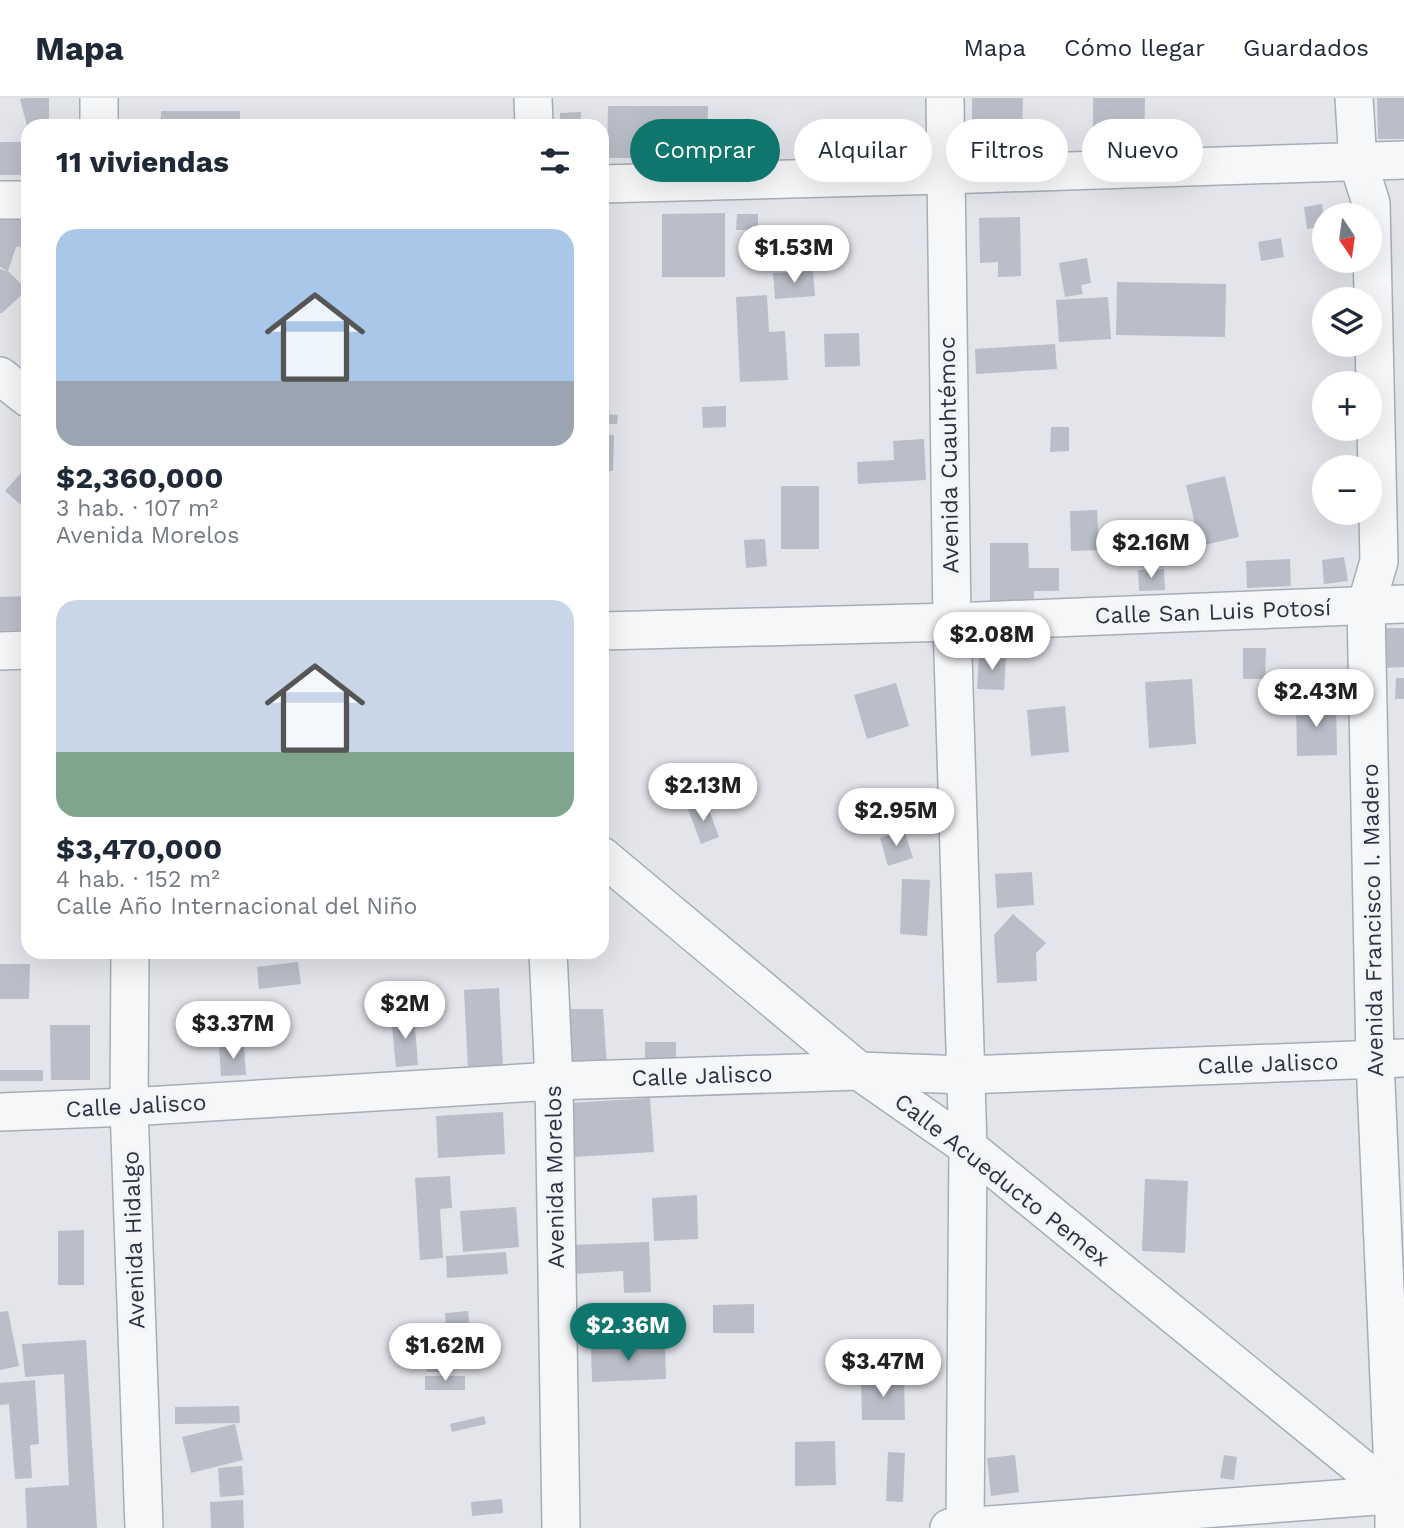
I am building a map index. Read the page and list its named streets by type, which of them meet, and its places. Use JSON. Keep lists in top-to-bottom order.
{
  "streets": {
    "street": [
      "Avenida Cuauhtémoc",
      "Calle San Luis Potosí",
      "Avenida Francisco I. Madero",
      "Calle Jalisco",
      "Avenida Morelos",
      "Calle Acueducto Pemex",
      "Avenida Hidalgo"
    ]
  },
  "crossings": [
    ["Avenida Cuauhtémoc", "Calle San Luis Potosí"],
    ["Avenida Cuauhtémoc", "Calle Jalisco"],
    ["Avenida Cuauhtémoc", "Calle Acueducto Pemex"],
    ["Calle San Luis Potosí", "Avenida Francisco I. Madero"],
    ["Avenida Francisco I. Madero", "Calle Jalisco"],
    ["Avenida Francisco I. Madero", "Calle Acueducto Pemex"],
    ["Calle Jalisco", "Avenida Morelos"],
    ["Calle Jalisco", "Calle Acueducto Pemex"],
    ["Calle Jalisco", "Avenida Hidalgo"]
  ],
  "north": "bottom",
  "page": {
    "header": "Mapa",
    "nav": ["Mapa", "Cómo llegar", "Guardados"],
    "chip": [
      "Comprar",
      "Alquilar",
      "Filtros",
      "Nuevo"
    ],
    "heading": "11 viviendas",
    "map_buttons": ["+", "−"],
    "list": [
      {
        "name": "$2,360,000",
        "note": "3 hab. · 107 m² · Avenida Morelos"
      },
      {
        "name": "$3,470,000",
        "note": "4 hab. · 152 m² · Calle Año Internacional del Niño"
      }
    ],
    "price": [
      "$1.53M",
      "$2.16M",
      "$2.08M",
      "$2.43M",
      "$2.13M",
      "$2.95M",
      "$2M",
      "$3.37M",
      "$2.36M",
      "$1.62M",
      "$3.47M"
    ]
  }
}
